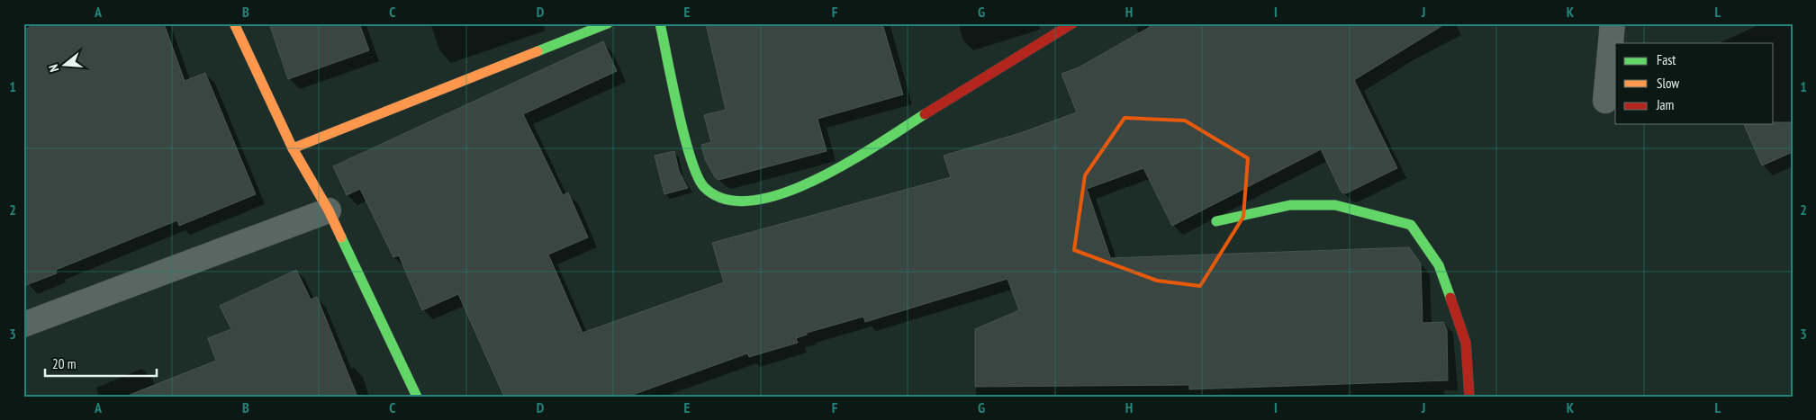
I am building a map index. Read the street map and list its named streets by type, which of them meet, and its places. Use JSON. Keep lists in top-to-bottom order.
{
  "legend": ["Fast", "Slow", "Jam"],
  "scale_bar": "20 m",
  "north": "left",
  "grid": {
    "columns": [
      "A",
      "B",
      "C",
      "D",
      "E",
      "F",
      "G",
      "H",
      "I",
      "J",
      "K",
      "L"
    ],
    "rows": ["1", "2", "3"]
  }
}
